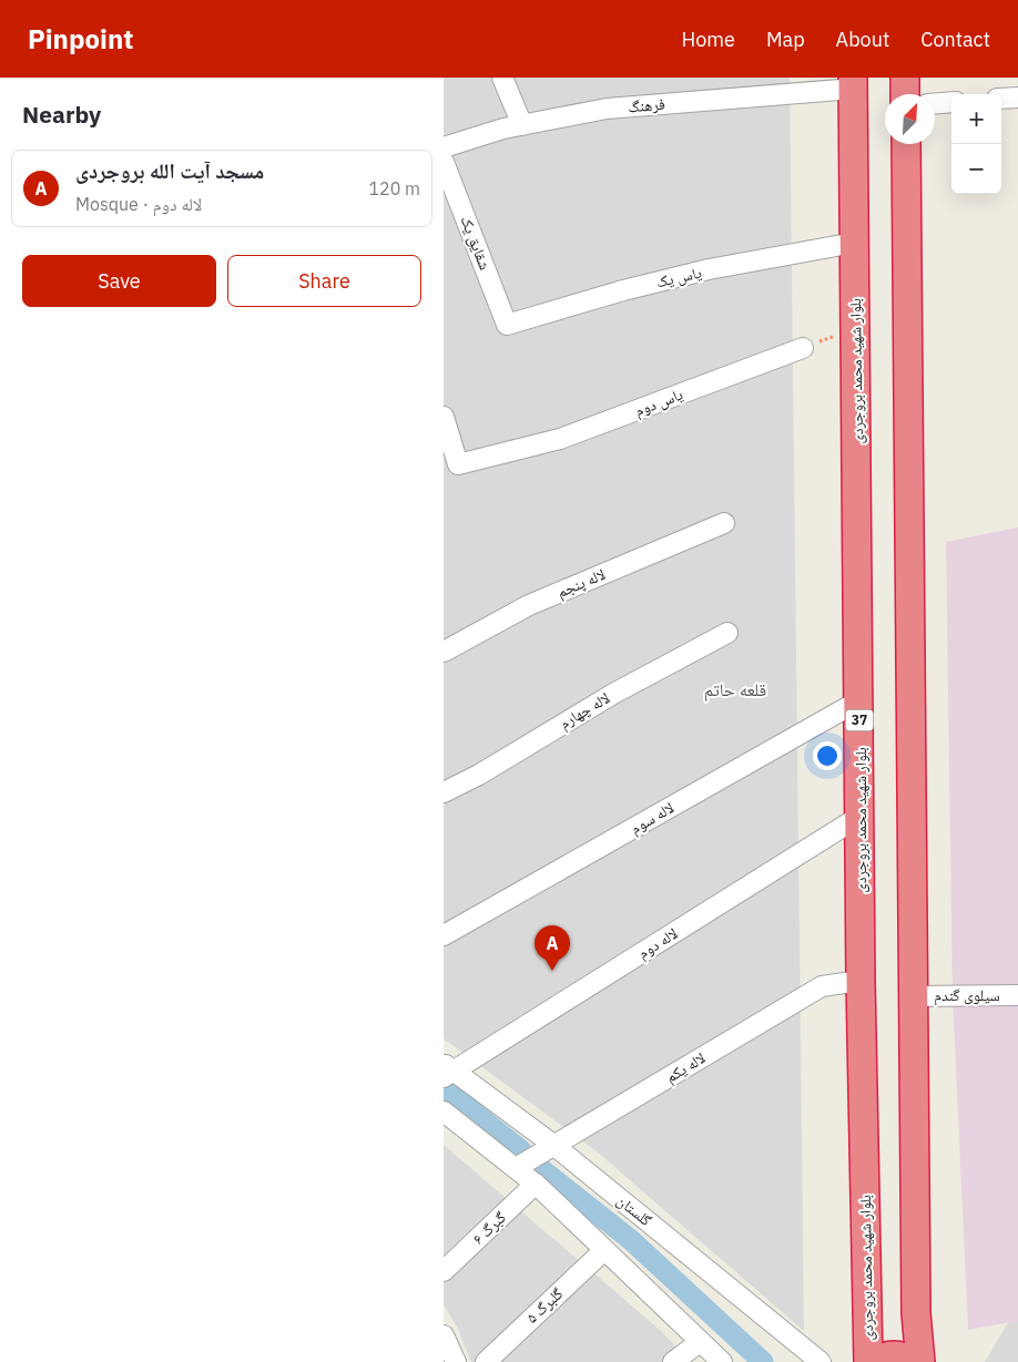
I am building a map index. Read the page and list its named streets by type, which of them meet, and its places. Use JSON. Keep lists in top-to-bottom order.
{
  "streets": {
    "highway": ["بلوار شهید محمد بروجردی", "37"],
    "street": [
      "فرهنگ",
      "شقایق یک",
      "یاس یک",
      "یاس دوم",
      "لاله پنجم",
      "لاله چهارم",
      "لاله سوم",
      "لاله دوم",
      "سیلوی گندم",
      "لاله یکم",
      "گلستان",
      "گبرگ ۶",
      "گلبرگ ۵"
    ]
  },
  "crossings": [
    ["فرهنگ", "بلوار شهید محمد بروجردی"],
    ["شقایق یک", "یاس یک"],
    ["یاس یک", "بلوار شهید محمد بروجردی"],
    ["بلوار شهید محمد بروجردی", "لاله سوم"],
    ["بلوار شهید محمد بروجردی", "لاله دوم"],
    ["بلوار شهید محمد بروجردی", "لاله یکم"],
    ["لاله دوم", "گلستان"],
    ["لاله یکم", "گلستان"]
  ],
  "districts": ["قلعه حاتم"],
  "north": "top right",
  "page": {
    "header": "Pinpoint",
    "nav": [
      "Home",
      "Map",
      "About",
      "Contact"
    ],
    "heading": "Nearby",
    "map_buttons": ["+", "−"],
    "list": [
      {
        "mark": "A",
        "name": "مسجد آیت الله بروجردی",
        "note": "Mosque · لاله دوم",
        "value": "120 m"
      }
    ],
    "buttons": ["Save", "Share"],
    "pins": "A"
  }
}
